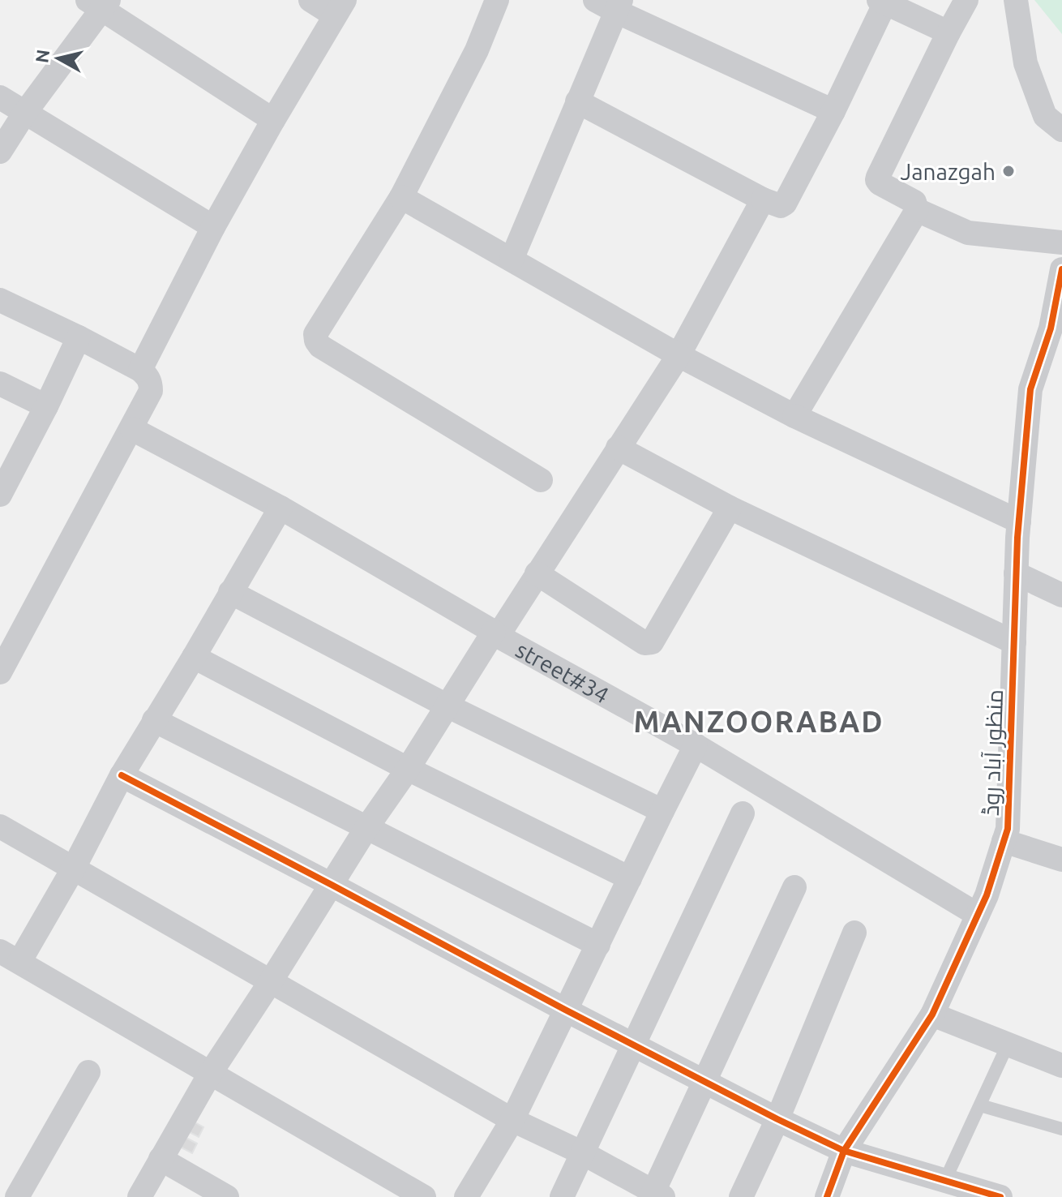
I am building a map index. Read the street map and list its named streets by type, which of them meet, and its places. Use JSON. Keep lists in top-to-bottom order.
{
  "streets": {
    "street": ["street#34", "منظور آباد روڈ"]
  },
  "crossings": [
    ["street#34", "منظور آباد روڈ"]
  ],
  "districts": ["MANZOORABAD"],
  "places": ["Janazgah"],
  "north": "left"
}
